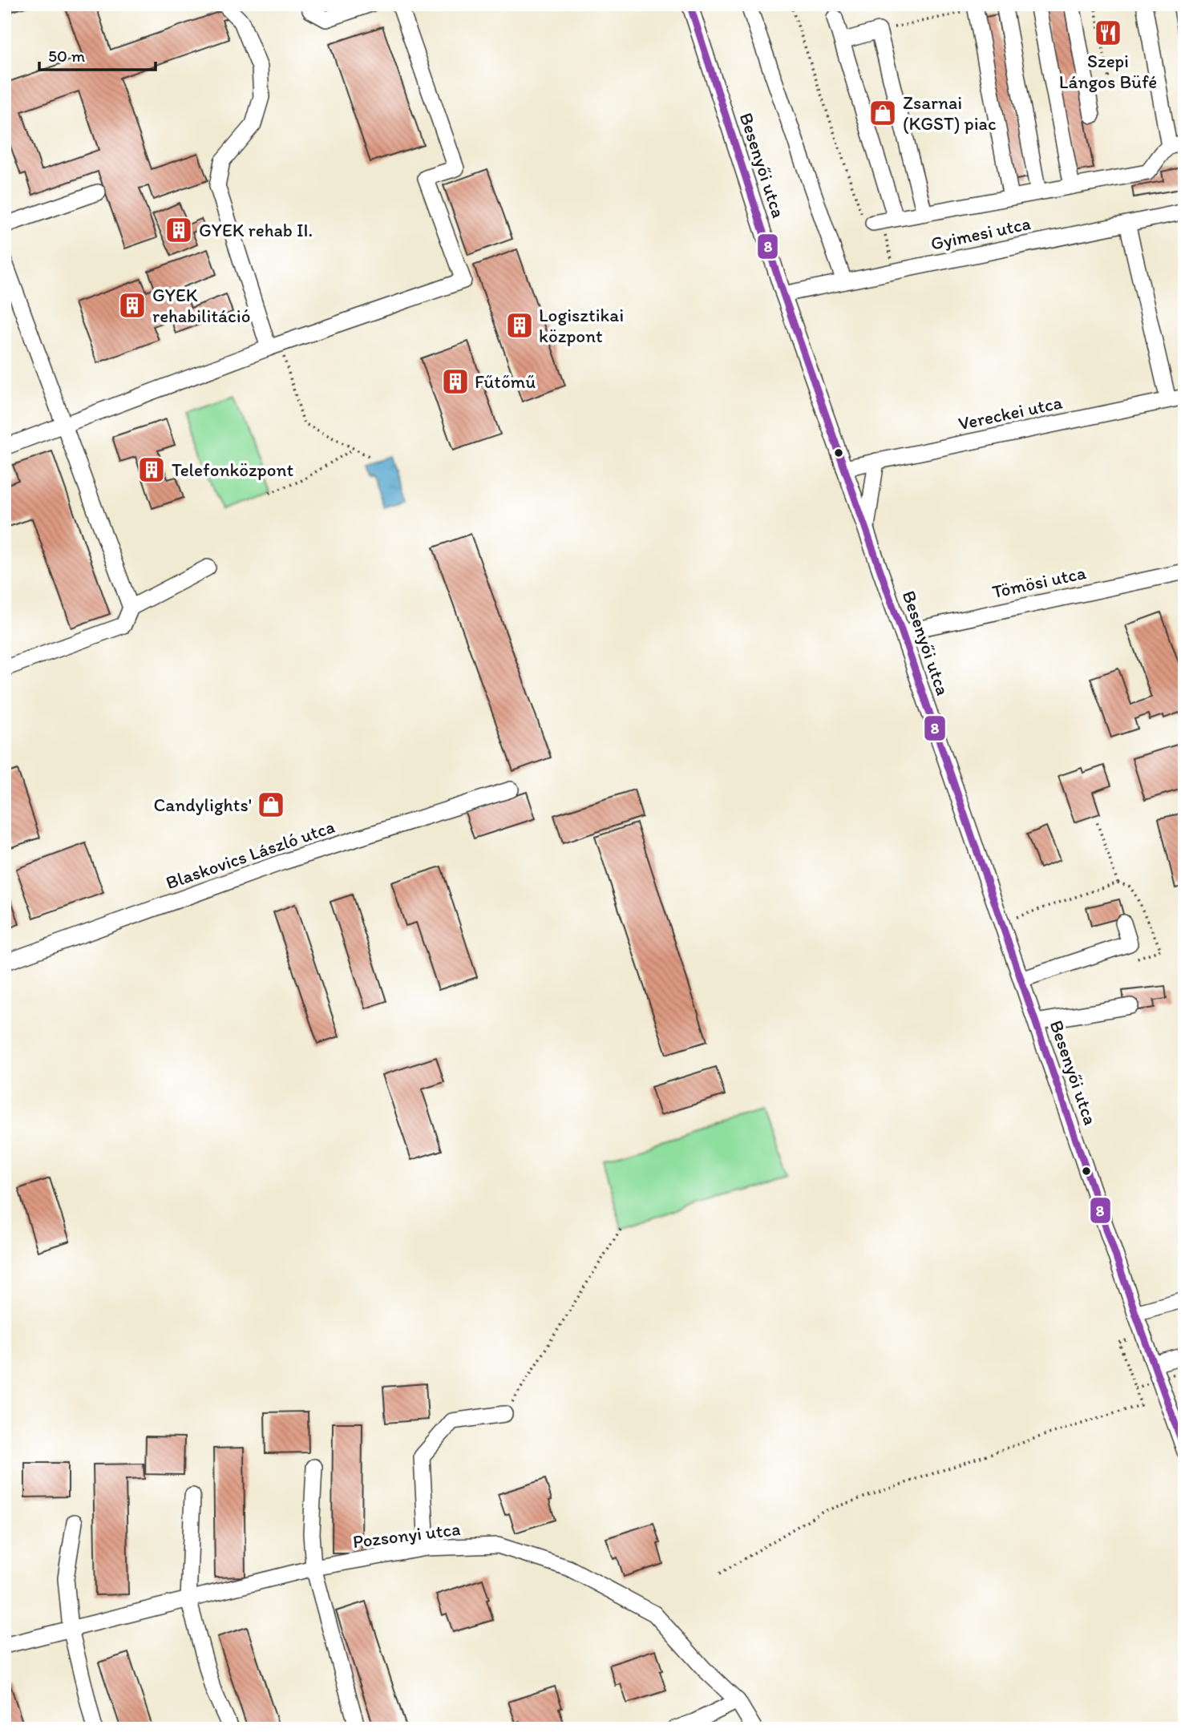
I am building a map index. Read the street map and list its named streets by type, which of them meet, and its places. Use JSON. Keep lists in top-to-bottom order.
{
  "streets": {
    "street": [
      "Besenyői utca",
      "Gyimesi utca",
      "Vereckei utca",
      "Tömösi utca",
      "Blaskovics László utca",
      "Pozsonyi utca"
    ]
  },
  "crossings": [
    ["Besenyői utca", "Gyimesi utca"],
    ["Besenyői utca", "Vereckei utca"],
    ["Besenyői utca", "Tömösi utca"]
  ],
  "places": {
    "restaurant": ["Szepi Lángos Büfé"],
    "shop": ["Zsarnai (KGST) piac", "Candylights'"],
    "building": [
      "GYEK rehab II.",
      "GYEK rehabilitáció",
      "Logisztikai központ",
      "Fűtőmű",
      "Telefonközpont"
    ]
  },
  "lines": ["transit line 8"],
  "scale_bar": "50 m"
}
